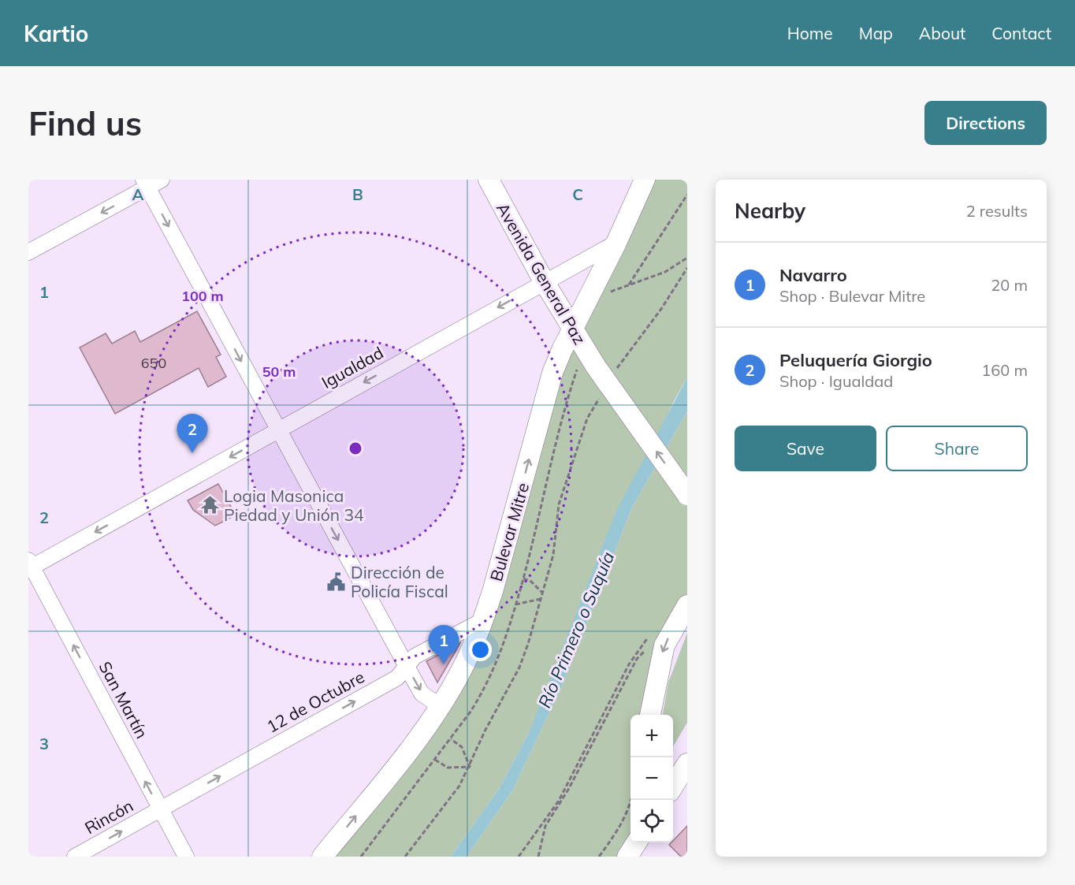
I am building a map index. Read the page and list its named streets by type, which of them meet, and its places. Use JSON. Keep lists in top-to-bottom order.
{
  "streets": {
    "main road": ["Avenida General Paz", "Bulevar Mitre"],
    "street": [
      "Igualdad",
      "San Martín",
      "12 de Octubre",
      "Rincón"
    ]
  },
  "crossings": [
    ["Avenida General Paz", "Igualdad"],
    ["Avenida General Paz", "Bulevar Mitre"],
    ["Igualdad", "Bulevar Mitre"],
    ["Igualdad", "San Martín"],
    ["Bulevar Mitre", "12 de Octubre"],
    ["San Martín", "12 de Octubre"],
    ["San Martín", "Rincón"],
    ["12 de Octubre", "Rincón"]
  ],
  "one_way": [
    "Avenida General Paz",
    "Igualdad",
    "Bulevar Mitre",
    "San Martín",
    "12 de Octubre",
    "Rincón"
  ],
  "water": ["Río Primero o Suquía"],
  "places": {
    "temple": ["Logia Masonica Piedad y Unión 34"],
    "public building": ["Dirección de Policía Fiscal"]
  },
  "house_numbers": ["650"],
  "page": {
    "header": "Kartio",
    "nav": [
      "Home",
      "Map",
      "About",
      "Contact"
    ],
    "buttons": [
      "Directions",
      ["Save", "Share"]
    ],
    "title": "Find us",
    "heading": ["Nearby", "2 results"],
    "list": [
      {
        "mark": "1",
        "name": "Navarro",
        "note": "Shop · Bulevar Mitre",
        "value": "20 m"
      },
      {
        "mark": "2",
        "name": "Peluquería Giorgio",
        "note": "Shop · Igualdad",
        "value": "160 m"
      }
    ],
    "pins": ["2", "1"],
    "map_buttons": ["+", "−"]
  },
  "grid": {
    "columns": ["A", "B", "C"],
    "rows": ["1", "2", "3"]
  },
  "rings": ["100 m", "50 m"]
}
